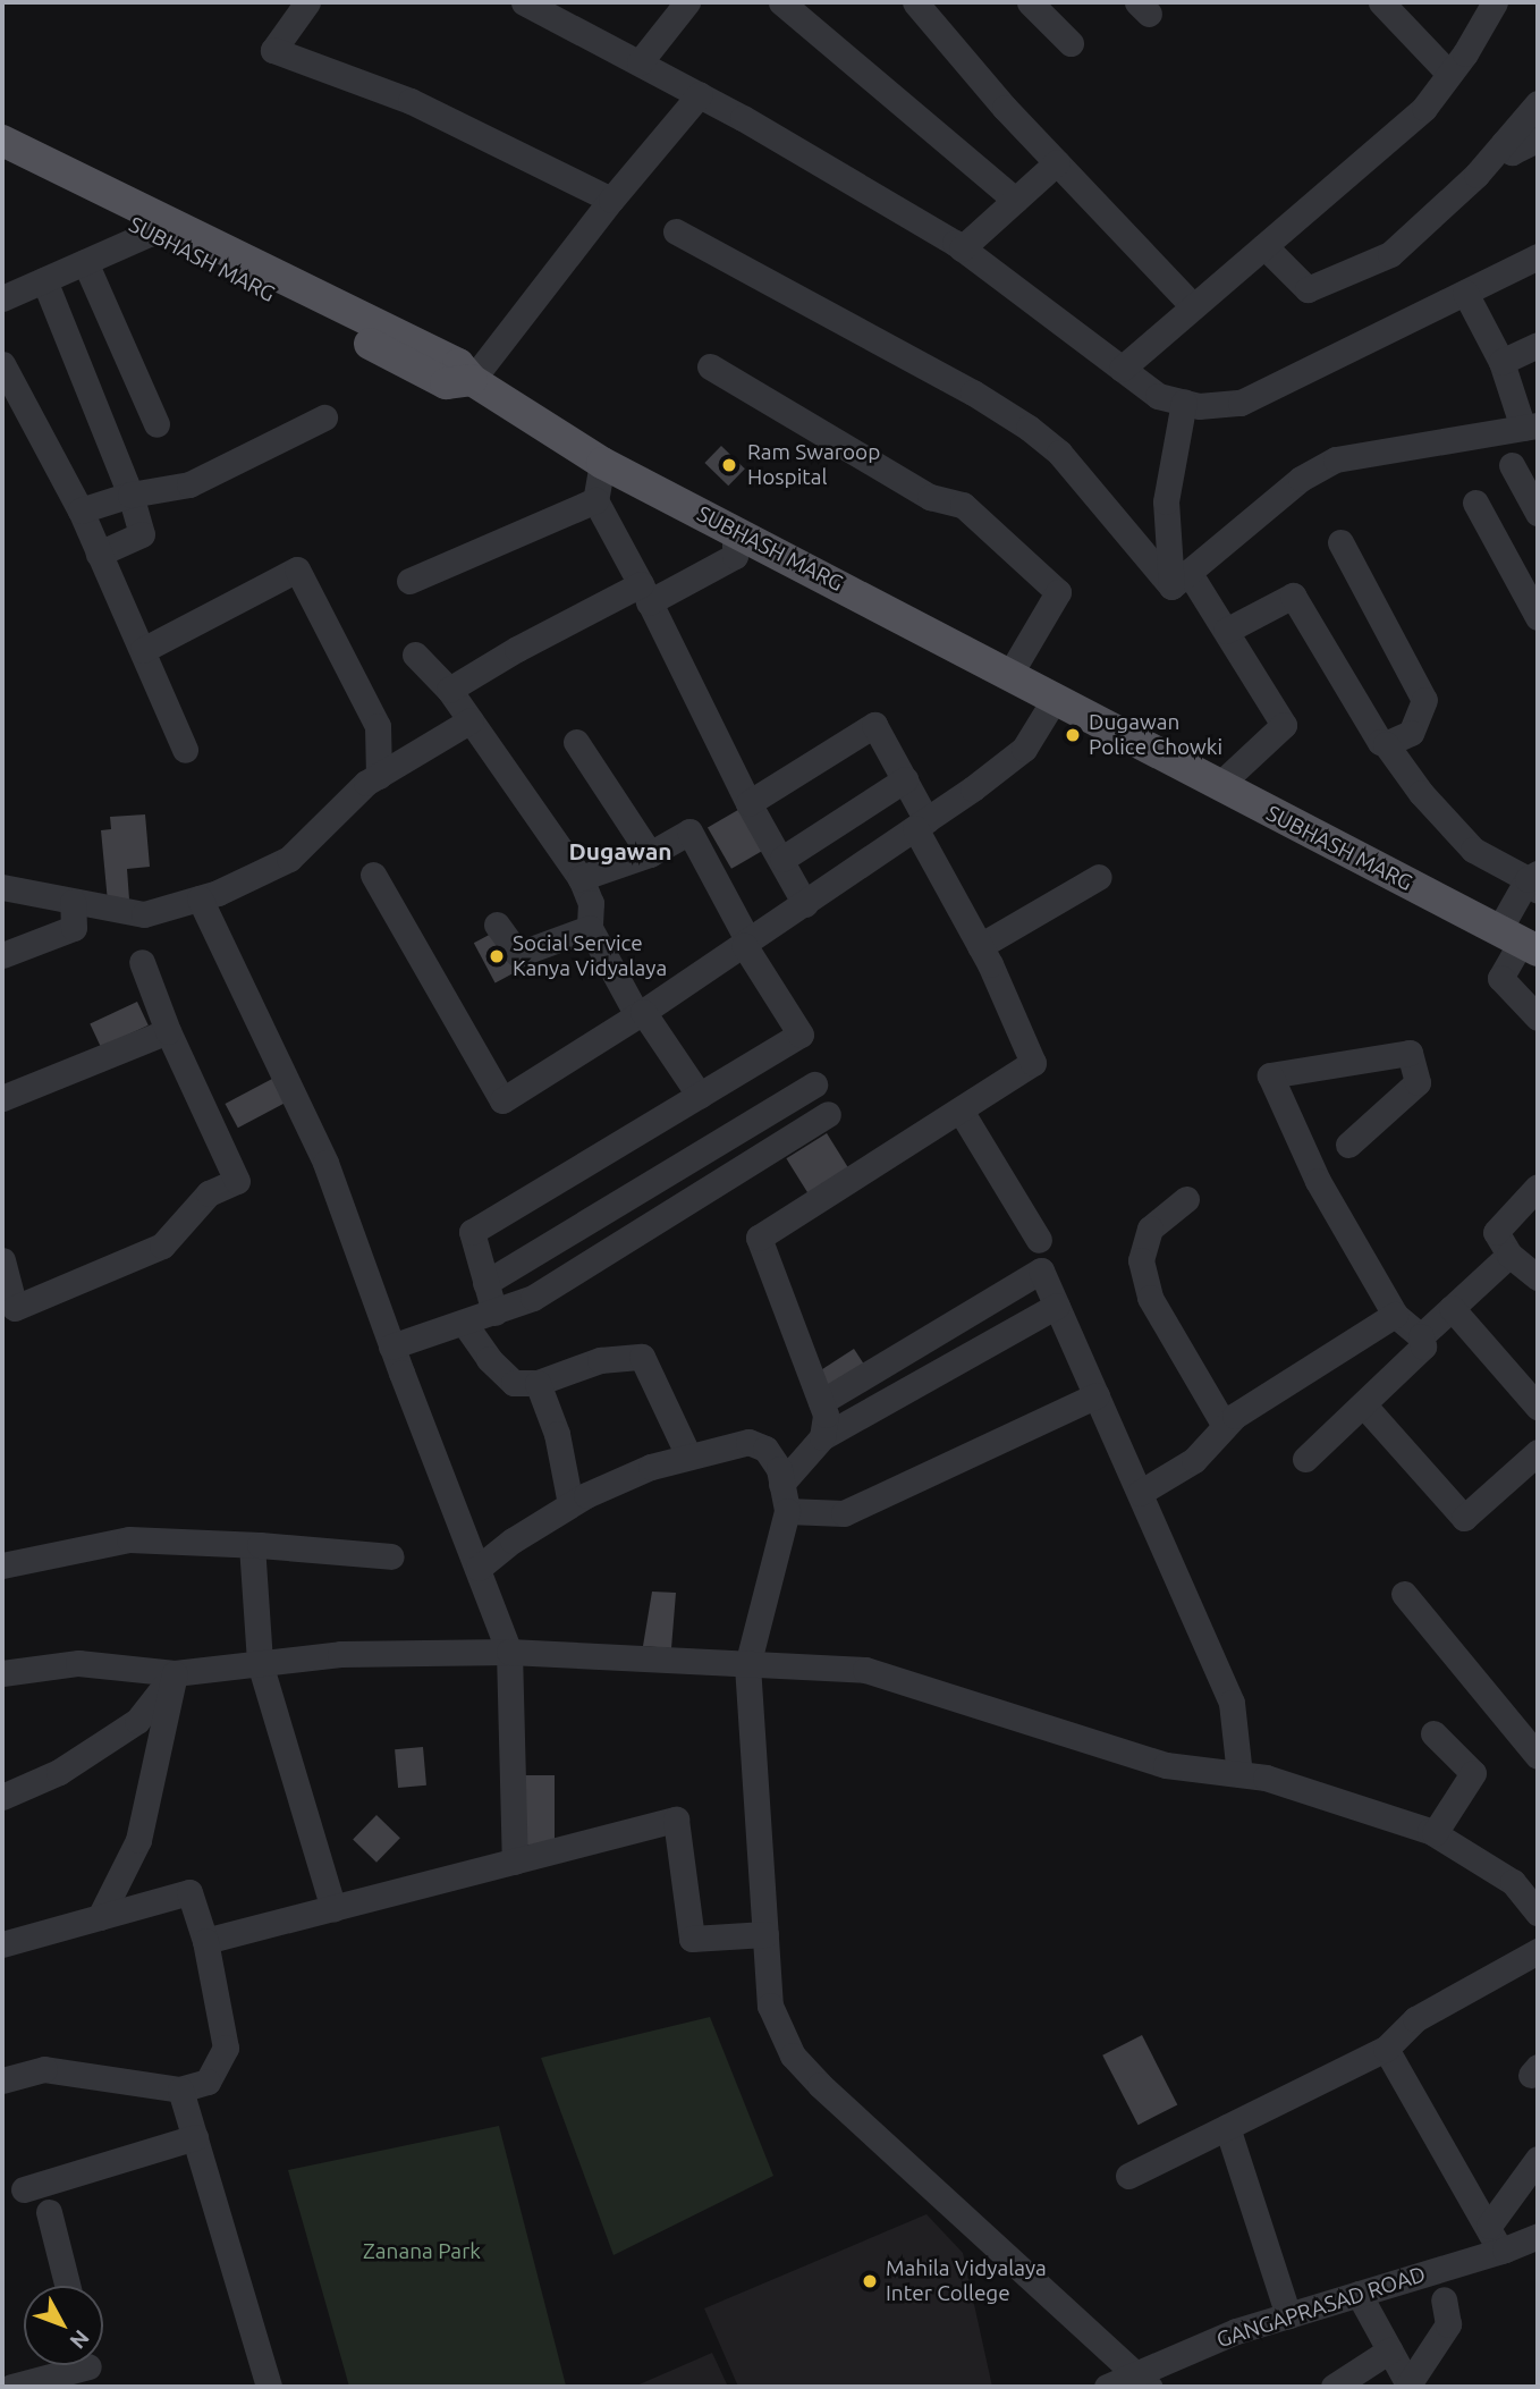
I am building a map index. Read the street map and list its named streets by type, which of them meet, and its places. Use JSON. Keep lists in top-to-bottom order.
{
  "streets": {
    "main road": ["SUBHASH MARG"],
    "street": ["GANGAPRASAD ROAD"]
  },
  "districts": ["Dugawan"],
  "parks": ["Zanana Park"],
  "places": [
    "Ram Swaroop Hospital",
    "Dugawan Police Chowki",
    "Social Service Kanya Vidyalaya",
    "Mahila Vidyalaya Inter College"
  ],
  "north": "bottom right"
}
